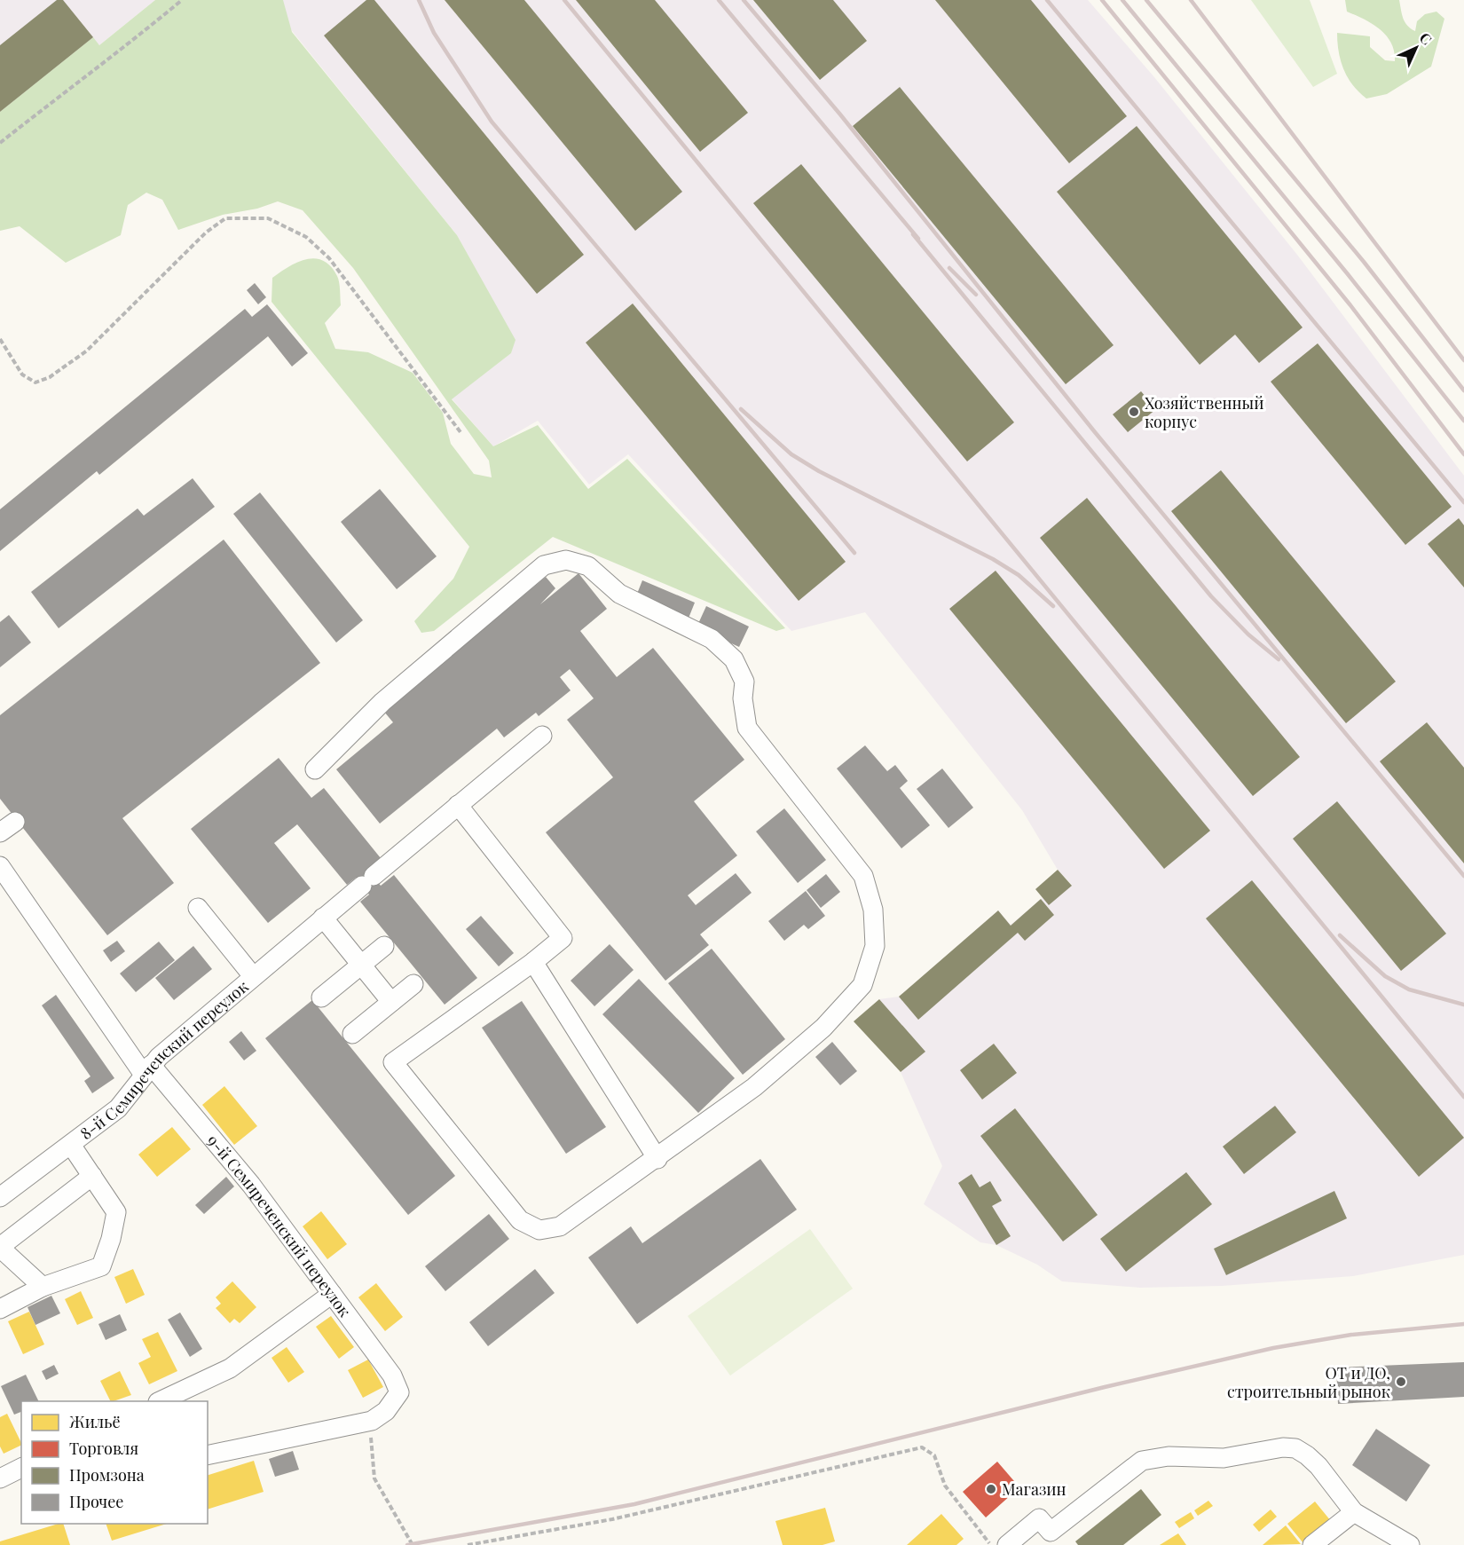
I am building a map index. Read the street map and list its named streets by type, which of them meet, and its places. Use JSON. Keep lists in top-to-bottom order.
{
  "streets": {
    "street": ["8-й Семиреченский переулок", "9-й Семиреченский переулок"]
  },
  "crossings": [
    ["8-й Семиреченский переулок", "9-й Семиреченский переулок"]
  ],
  "places": ["Хозяйственный корпус", "ОТ и ДО, строительный рынок", "Магазин"],
  "legend": [
    "Жильё",
    "Торговля",
    "Промзона",
    "Прочее"
  ],
  "north": "top right"
}
